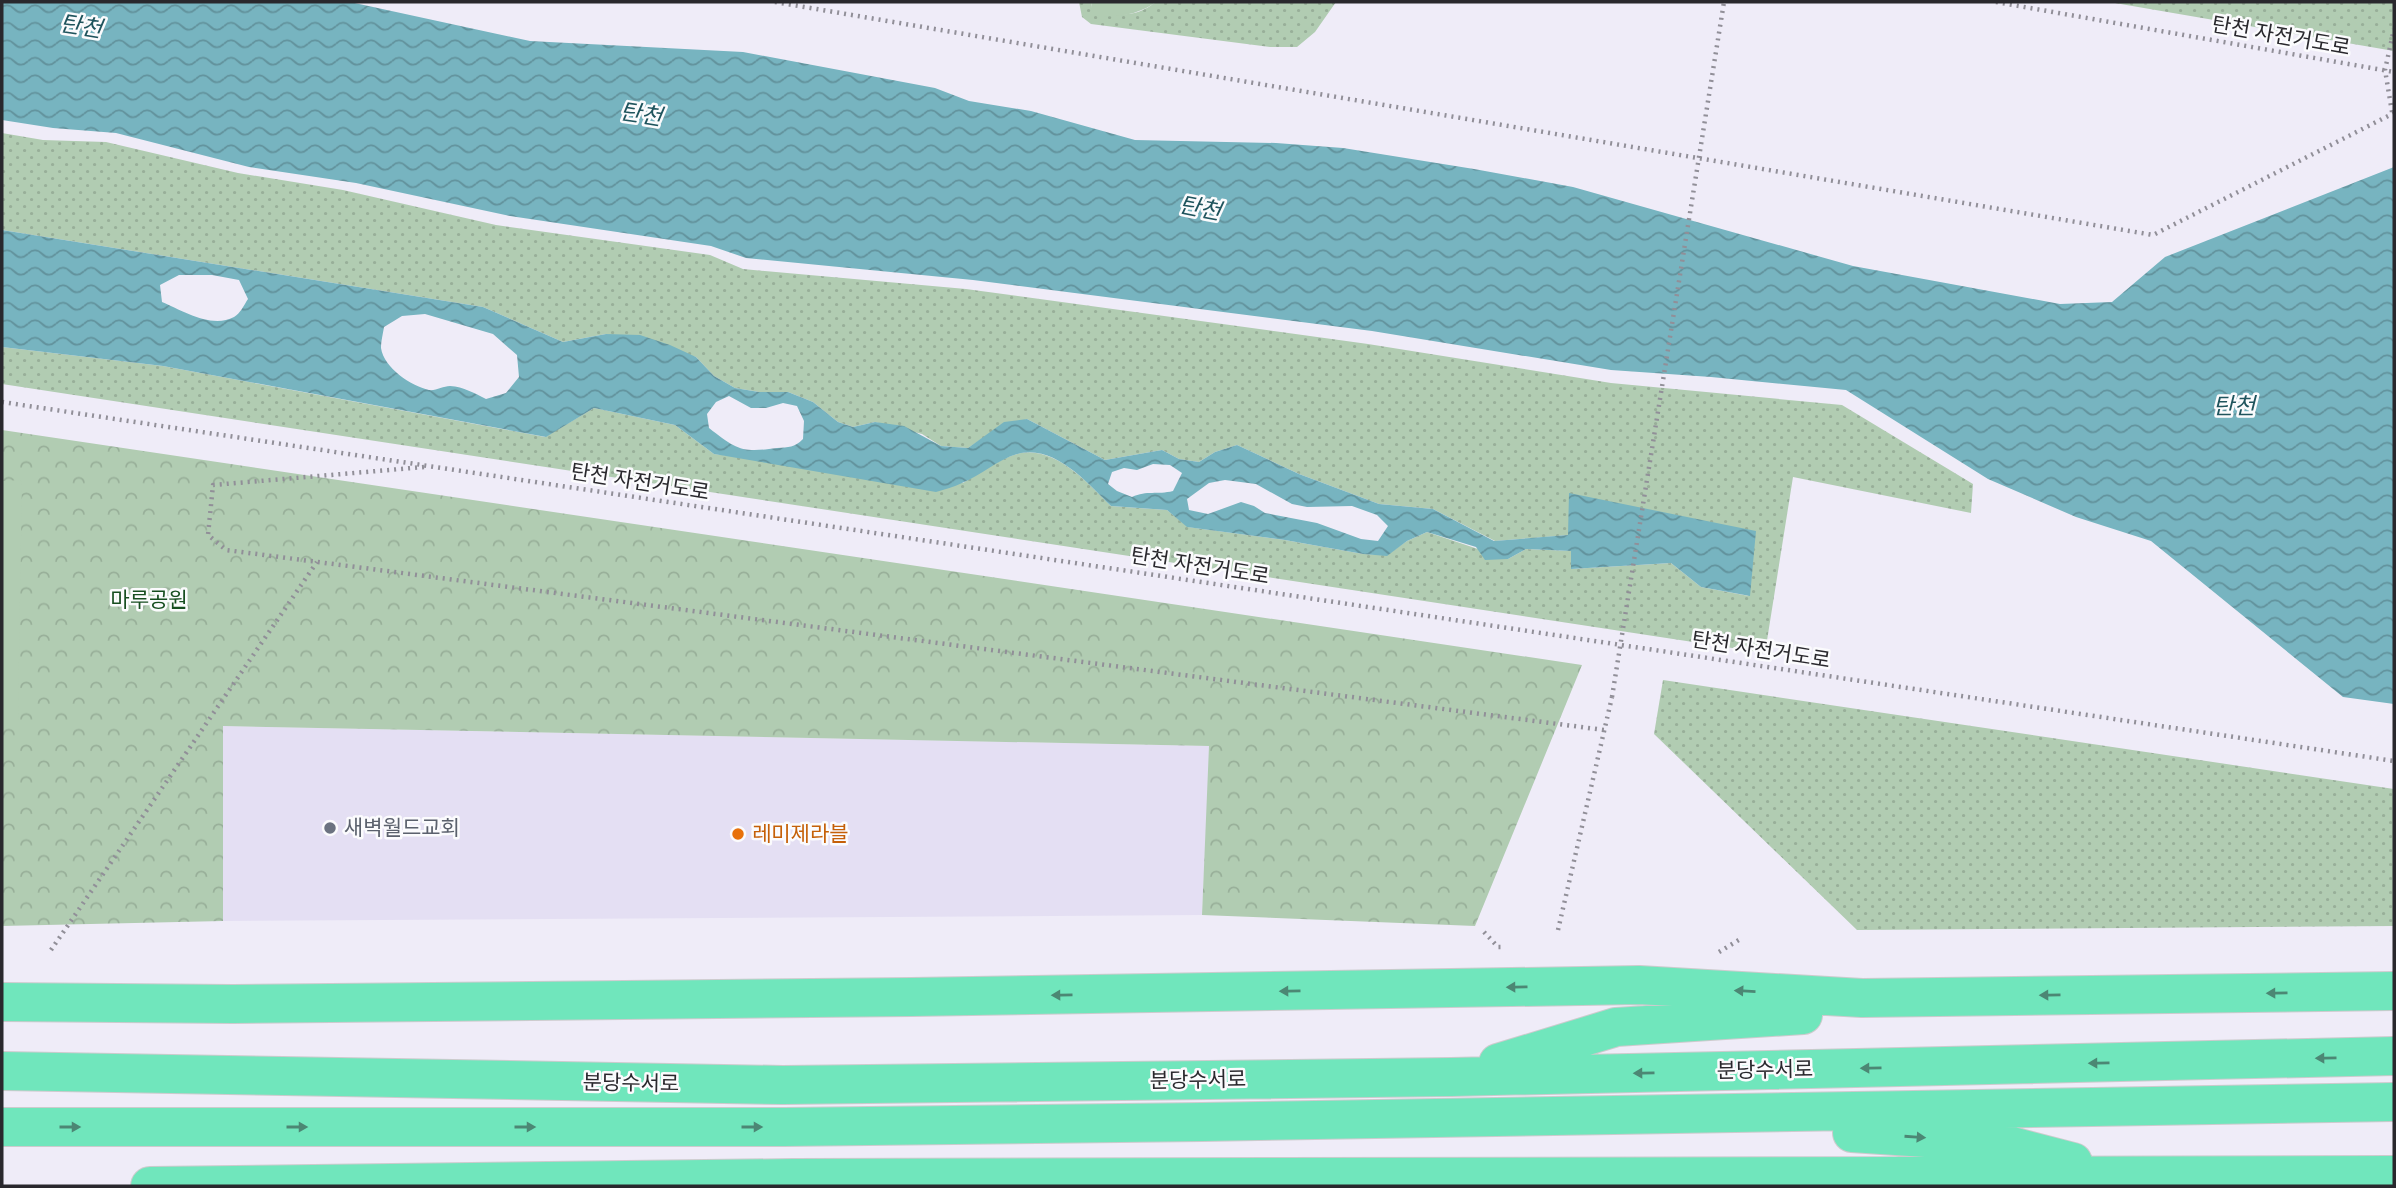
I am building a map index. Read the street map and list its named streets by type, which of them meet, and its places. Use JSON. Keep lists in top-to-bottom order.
{
  "streets": {
    "highway": ["분당수서로"],
    "path": ["탄천 자전거도로"]
  },
  "water": ["탄천"],
  "parks": ["마루공원"],
  "places": ["새벽월드교회", "레미제라블"]
}
